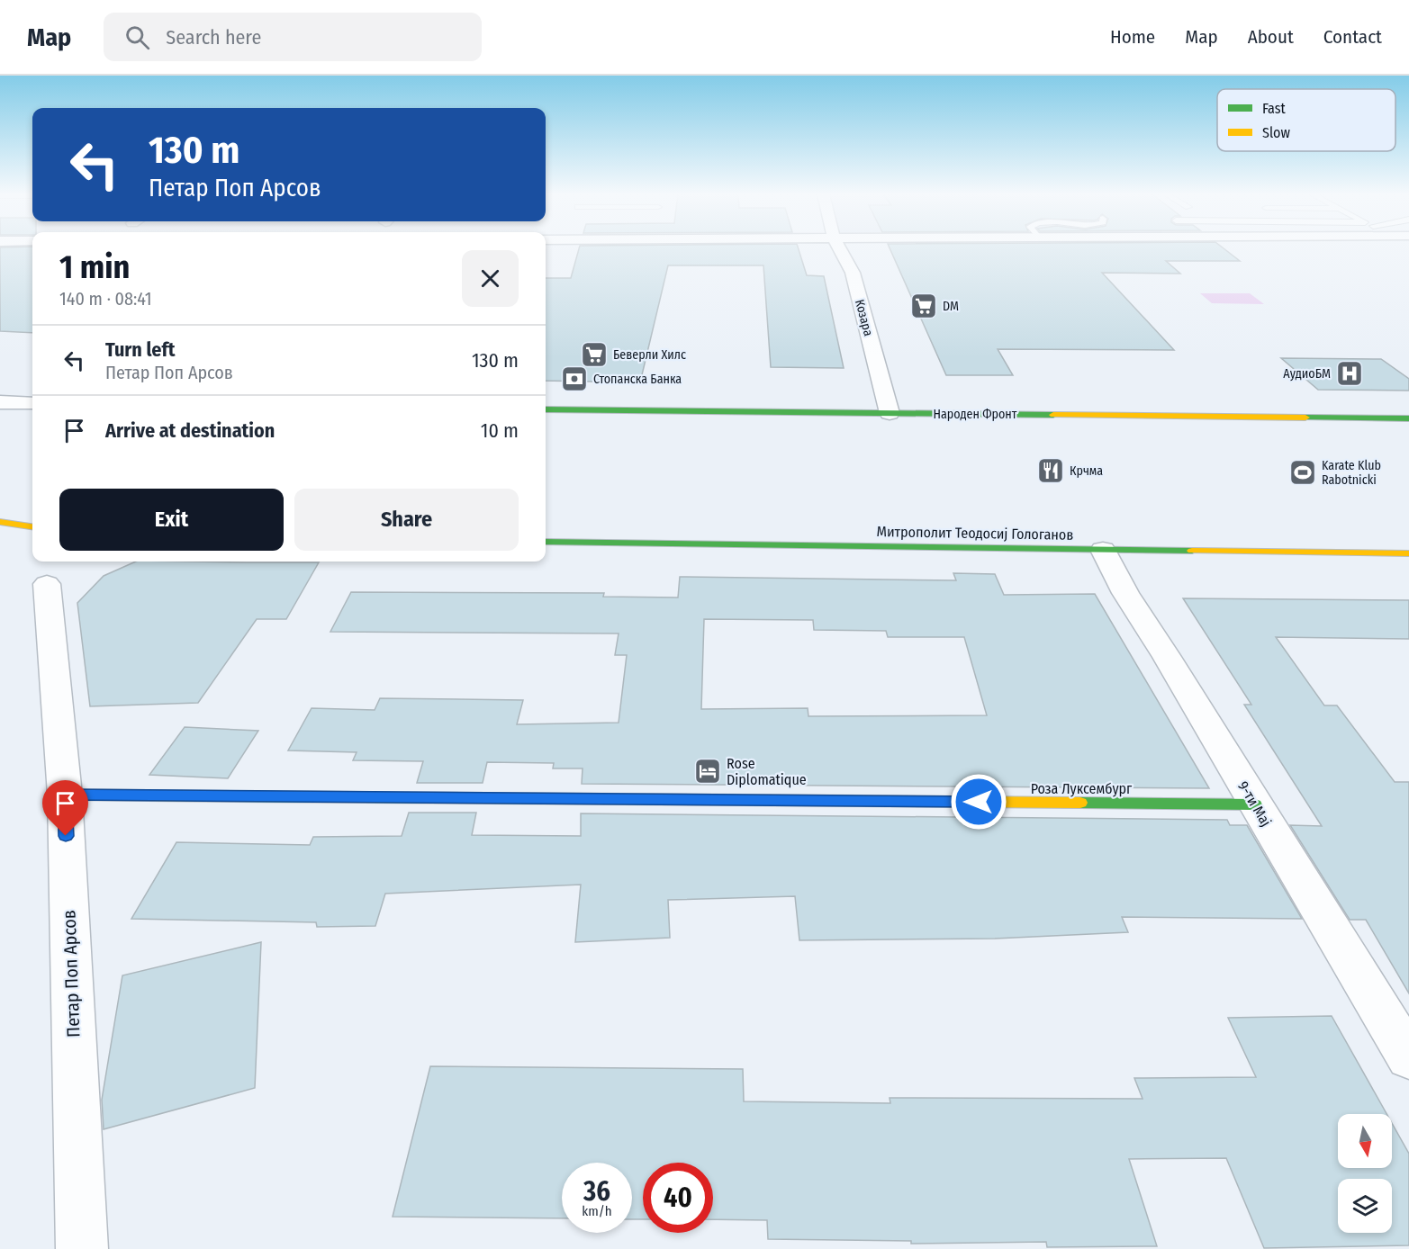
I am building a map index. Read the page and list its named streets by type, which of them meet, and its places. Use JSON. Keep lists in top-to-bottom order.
{
  "streets": {
    "street": [
      "Козара",
      "Народен Фронт",
      "Митрополит Теодосиј Гологанов",
      "Роза Луксембург",
      "9-ти Мај",
      "Петар Поп Арсов"
    ]
  },
  "crossings": [
    ["Козара", "Народен Фронт"],
    ["Митрополит Теодосиј Гологанов", "9-ти Мај"],
    ["Роза Луксембург", "9-ти Мај"],
    ["Роза Луксембург", "Петар Поп Арсов"]
  ],
  "places": {
    "supermarket": ["DM", "Беверли Хилс"],
    "hospital": ["АудиоБМ"],
    "bank": ["Стопанска Банка"],
    "restaurant": ["Крчма"],
    "sports": ["Karate Klub Rabotnicki"],
    "hotel": ["Rose Diplomatique"]
  },
  "legend": ["Fast", "Slow"],
  "north": "bottom",
  "page": {
    "header": "Map",
    "search": "Search here",
    "nav": [
      "Home",
      "Map",
      "About",
      "Contact"
    ],
    "turn": ["130 m", "Петар Поп Арсов"],
    "heading": ["1 min", "140 m · 08:41"],
    "list": [
      {
        "name": "Turn left",
        "note": "Петар Поп Арсов",
        "value": "130 m"
      },
      {
        "name": "Arrive at destination",
        "value": "10 m"
      }
    ],
    "buttons": ["Exit", "Share"],
    "speed": "36 km/h",
    "limit": "40"
  }
}
